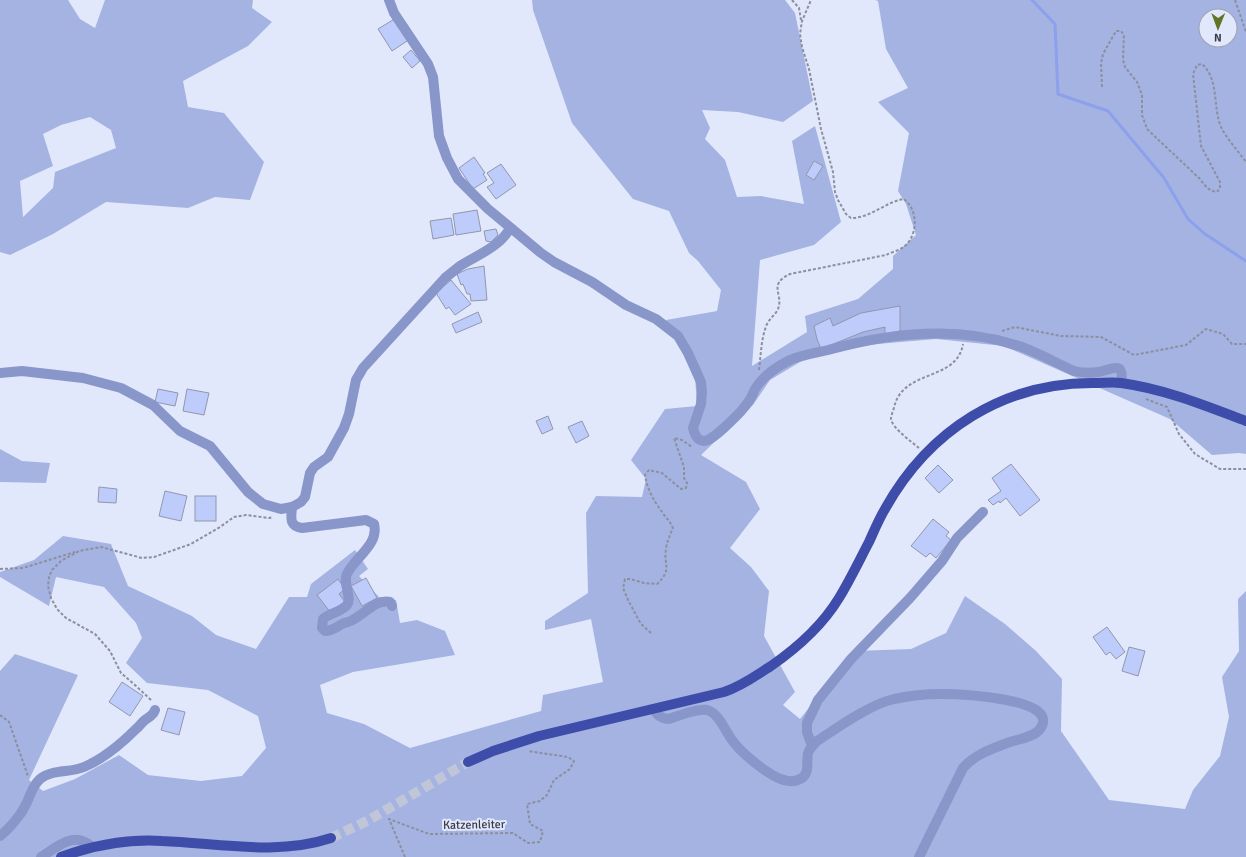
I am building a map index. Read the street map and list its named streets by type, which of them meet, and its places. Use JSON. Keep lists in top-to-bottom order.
{
  "streets": {
    "path": ["Katzenleiter"]
  },
  "north": "bottom"
}
